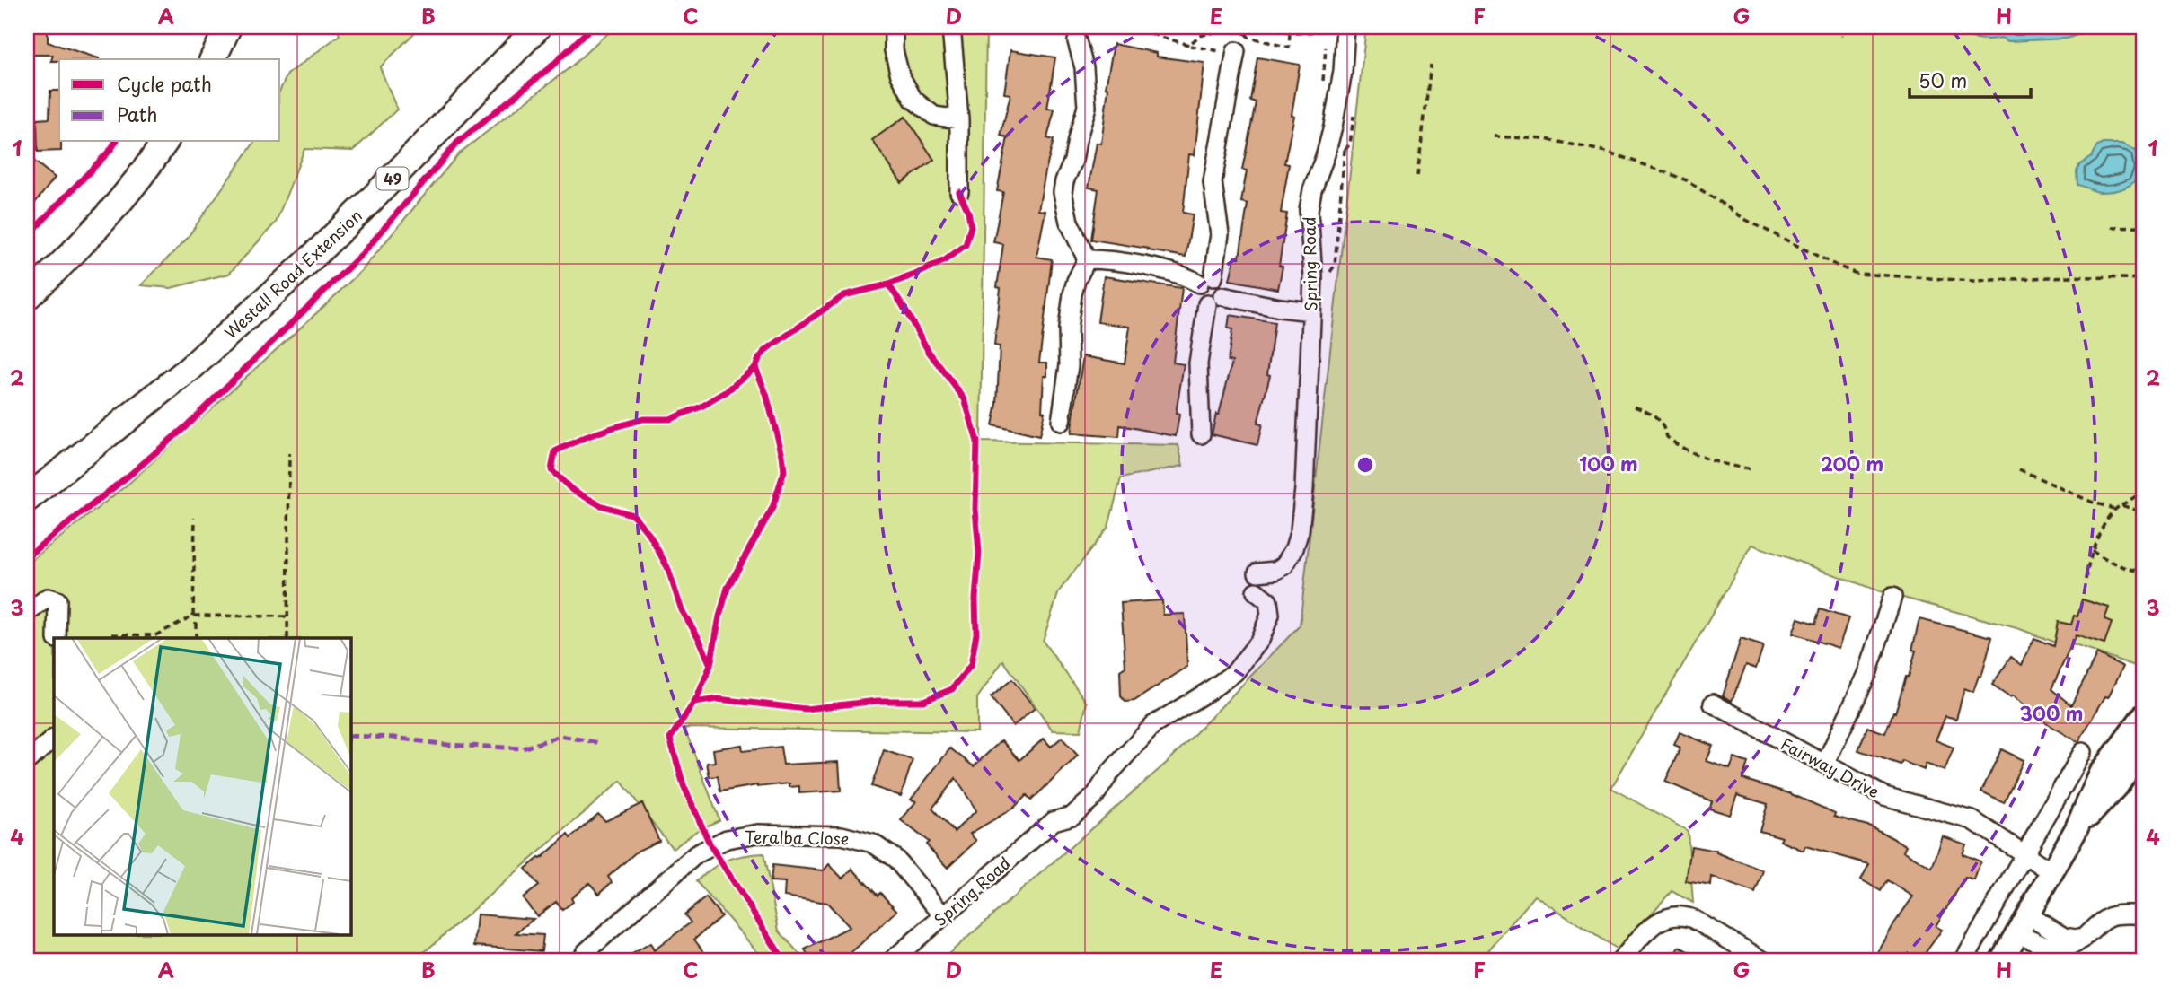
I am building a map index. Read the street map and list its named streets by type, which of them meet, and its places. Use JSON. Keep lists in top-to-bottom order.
{
  "streets": {
    "highway": ["49", "Westall Road Extension"],
    "street": ["Spring Road", "Fairway Drive", "Teralba Close"]
  },
  "crossings": [
    ["Spring Road", "Teralba Close"]
  ],
  "legend": ["Cycle path", "Path"],
  "scale_bar": "50 m",
  "grid": {
    "columns": [
      "A",
      "B",
      "C",
      "D",
      "E",
      "F",
      "G",
      "H"
    ],
    "rows": [
      "1",
      "2",
      "3",
      "4"
    ]
  },
  "rings": ["100 m", "200 m", "300 m"]
}
